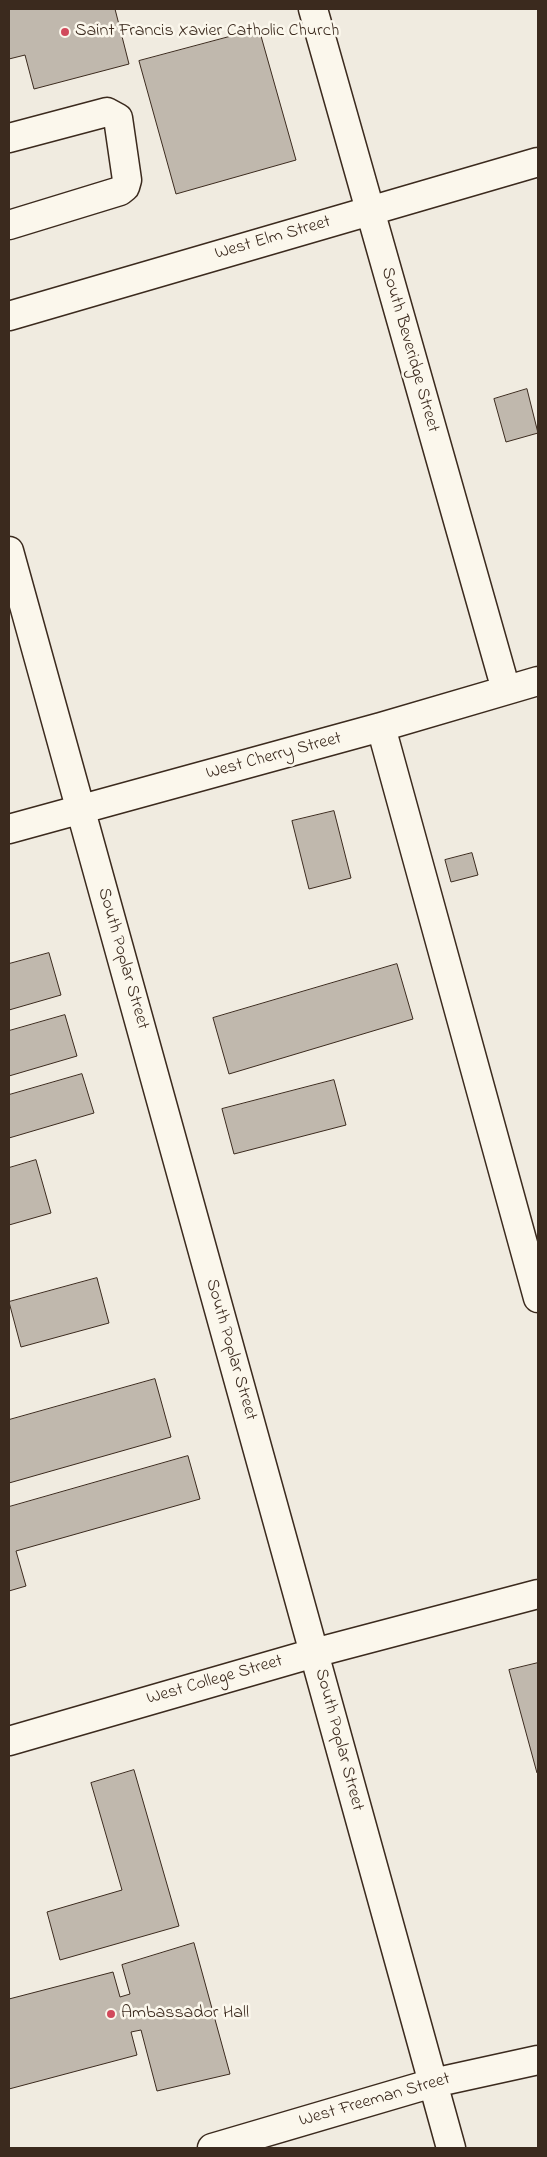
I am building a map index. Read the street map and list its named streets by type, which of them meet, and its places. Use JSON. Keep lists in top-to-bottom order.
{
  "streets": {
    "street": [
      "West Elm Street",
      "South Beveridge Street",
      "West Cherry Street",
      "South Poplar Street",
      "West College Street",
      "West Freeman Street"
    ]
  },
  "crossings": [
    ["West Elm Street", "South Beveridge Street"],
    ["South Beveridge Street", "West Cherry Street"],
    ["West Cherry Street", "South Poplar Street"],
    ["South Poplar Street", "West College Street"],
    ["South Poplar Street", "West Freeman Street"]
  ],
  "places": ["Saint Francis Xavier Catholic Church", "Ambassador Hall"]
}
